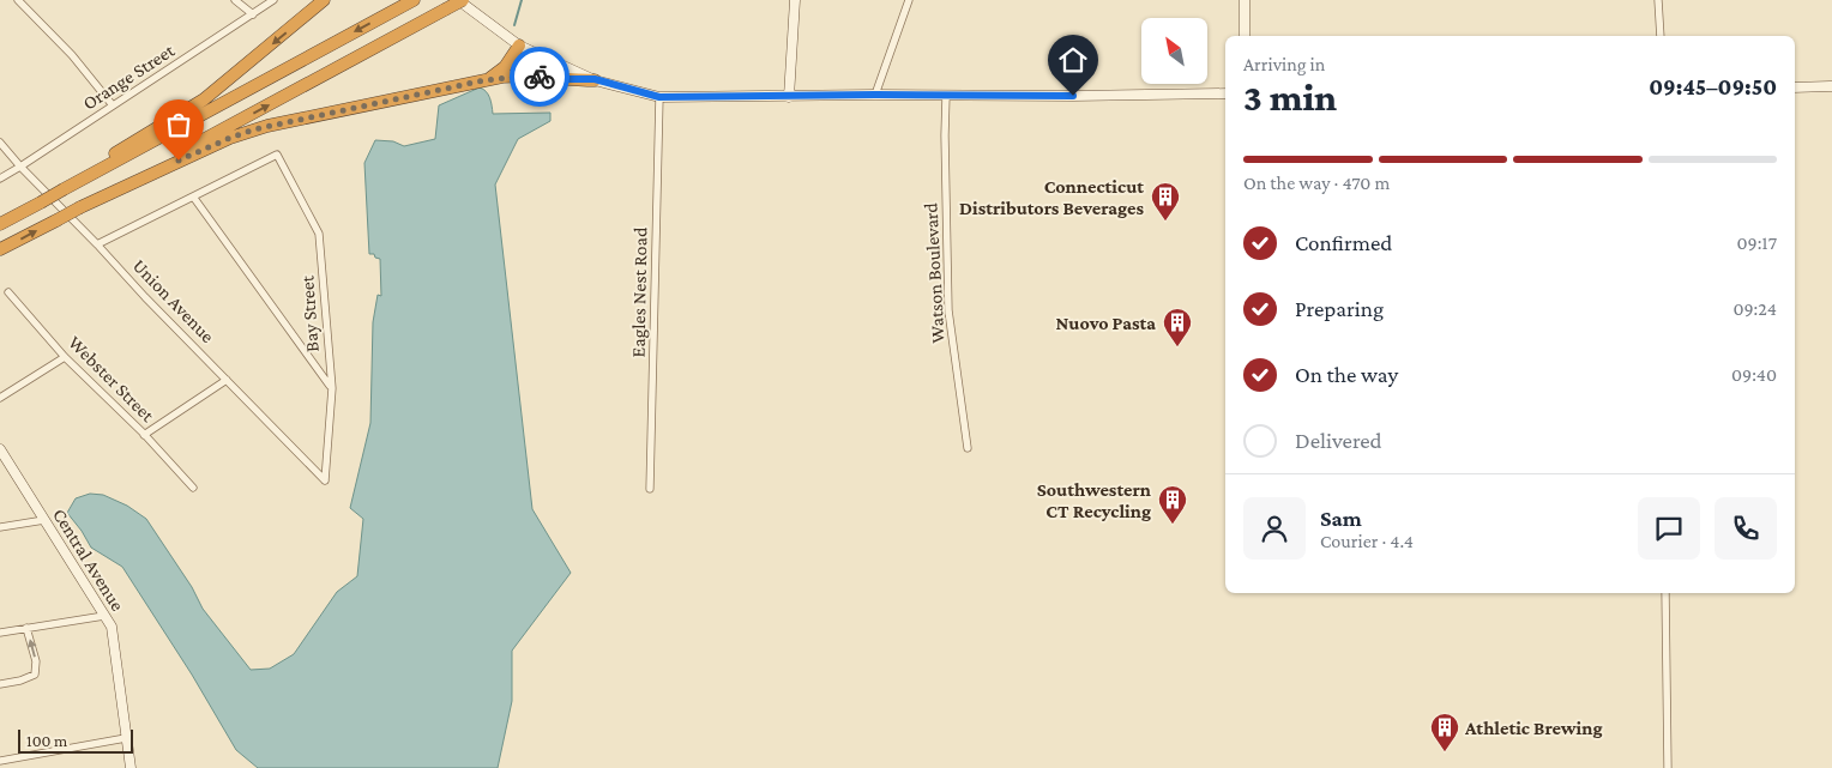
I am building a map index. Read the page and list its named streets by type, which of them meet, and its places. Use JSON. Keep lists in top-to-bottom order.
{
  "streets": {
    "main road": ["Central Avenue"],
    "street": [
      "Orange Street",
      "Watson Boulevard",
      "Eagles Nest Road",
      "Union Avenue",
      "Bay Street",
      "Webster Street"
    ]
  },
  "crossings": [
    ["Orange Street", "Union Avenue"],
    ["Union Avenue", "Bay Street"]
  ],
  "places": {
    "building": [
      "Connecticut Distributors Beverages",
      "Nuovo Pasta",
      "Southwestern CT Recycling",
      "Athletic Brewing"
    ]
  },
  "scale_bar": "100 m",
  "north": "top left",
  "page": {
    "heading": ["3 min", "Arriving in", "09:45–09:50"],
    "panel": ["Sam", "Courier · 4.4"],
    "bar": "On the way · 470 m",
    "list": [
      ["Confirmed", "09:17"],
      ["Preparing", "09:24"],
      ["On the way", "09:40"],
      "Delivered"
    ],
    "scale": "100 m"
  }
}
